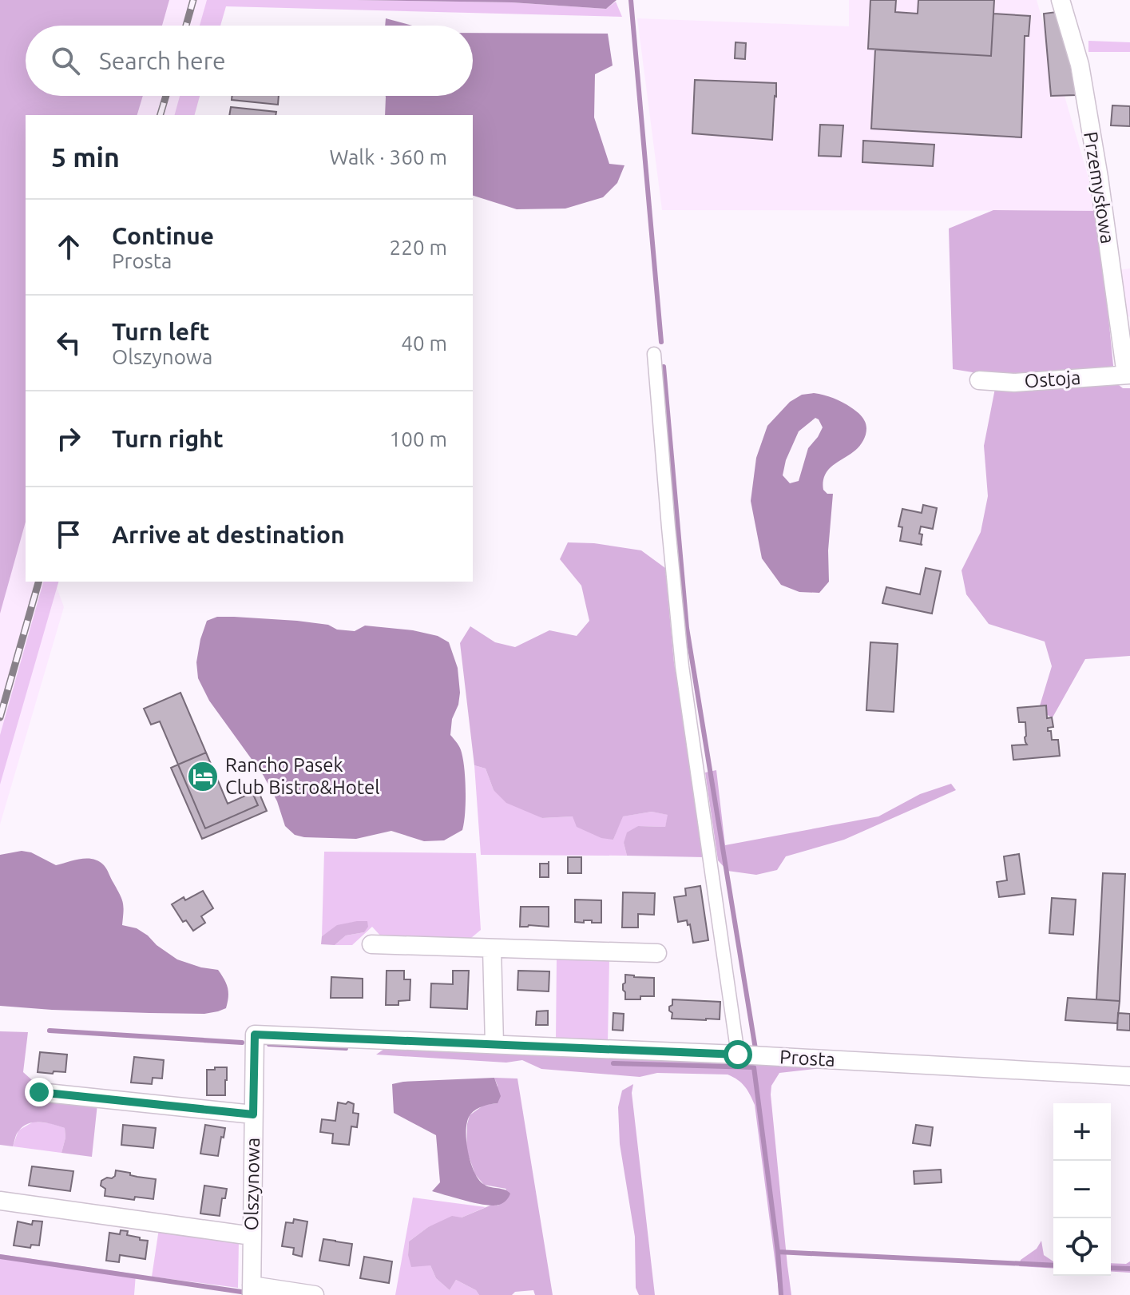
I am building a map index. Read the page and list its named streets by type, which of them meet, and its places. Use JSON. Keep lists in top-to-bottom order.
{
  "streets": {
    "street": [
      "Przemysłowa",
      "Ostoja",
      "Prosta",
      "Olszynowa"
    ]
  },
  "crossings": [
    ["Przemysłowa", "Ostoja"],
    ["Prosta", "Olszynowa"]
  ],
  "places": {
    "hotel": ["Rancho Pasek Club Bistro&Hotel"]
  },
  "page": {
    "search": "Search here",
    "heading": ["5 min", "Walk · 360 m"],
    "list": [
      ["Continue", "Prosta", "220 m"],
      ["Turn left", "Olszynowa", "40 m"],
      ["Turn right", "100 m"],
      "Arrive at destination"
    ],
    "map_buttons": ["+", "−"]
  }
}
